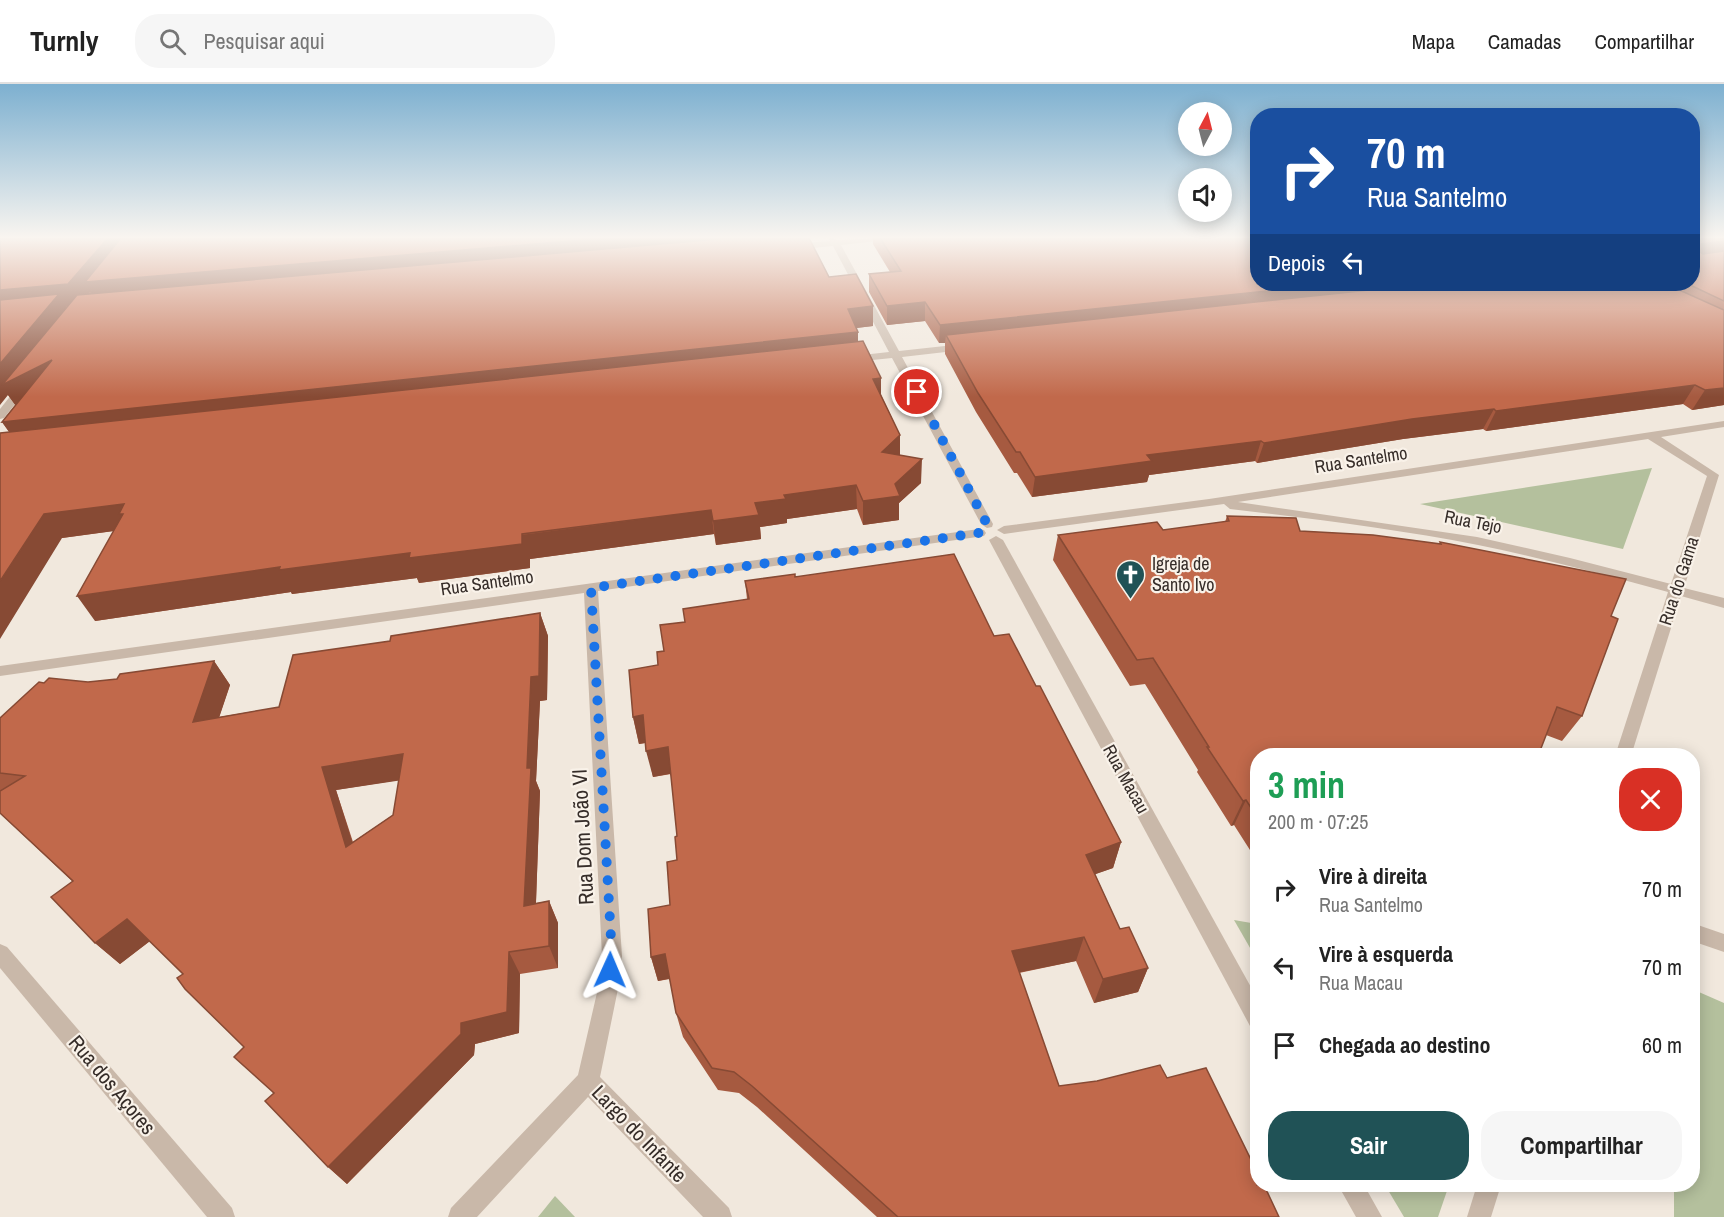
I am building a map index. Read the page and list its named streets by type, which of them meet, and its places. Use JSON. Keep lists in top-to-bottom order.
{
  "streets": {
    "street": [
      "Rua Santelmo",
      "Rua Tejo",
      "Rua do Gama",
      "Rua Macau",
      "Rua Dom João VI",
      "Rua dos Açores",
      "Largo do Infante"
    ]
  },
  "crossings": [
    ["Rua Santelmo", "Rua Tejo"],
    ["Rua Santelmo", "Rua do Gama"],
    ["Rua Santelmo", "Rua Macau"],
    ["Rua Santelmo", "Rua Dom João VI"],
    ["Rua Tejo", "Rua do Gama"],
    ["Rua Dom João VI", "Largo do Infante"]
  ],
  "places": {
    "church": ["Igreja de Santo Ivo"]
  },
  "north": "top",
  "page": {
    "header": "Turnly",
    "search": "Pesquisar aqui",
    "nav": ["Mapa", "Camadas", "Compartilhar"],
    "turn": ["70 m", "Rua Santelmo"],
    "then": "Depois",
    "heading": ["3 min", "200 m · 07:25"],
    "list": [
      {
        "name": "Vire à direita",
        "note": "Rua Santelmo",
        "value": "70 m"
      },
      {
        "name": "Vire à esquerda",
        "note": "Rua Macau",
        "value": "70 m"
      },
      {
        "name": "Chegada ao destino",
        "value": "60 m"
      }
    ],
    "buttons": ["Sair", "Compartilhar"]
  }
}
